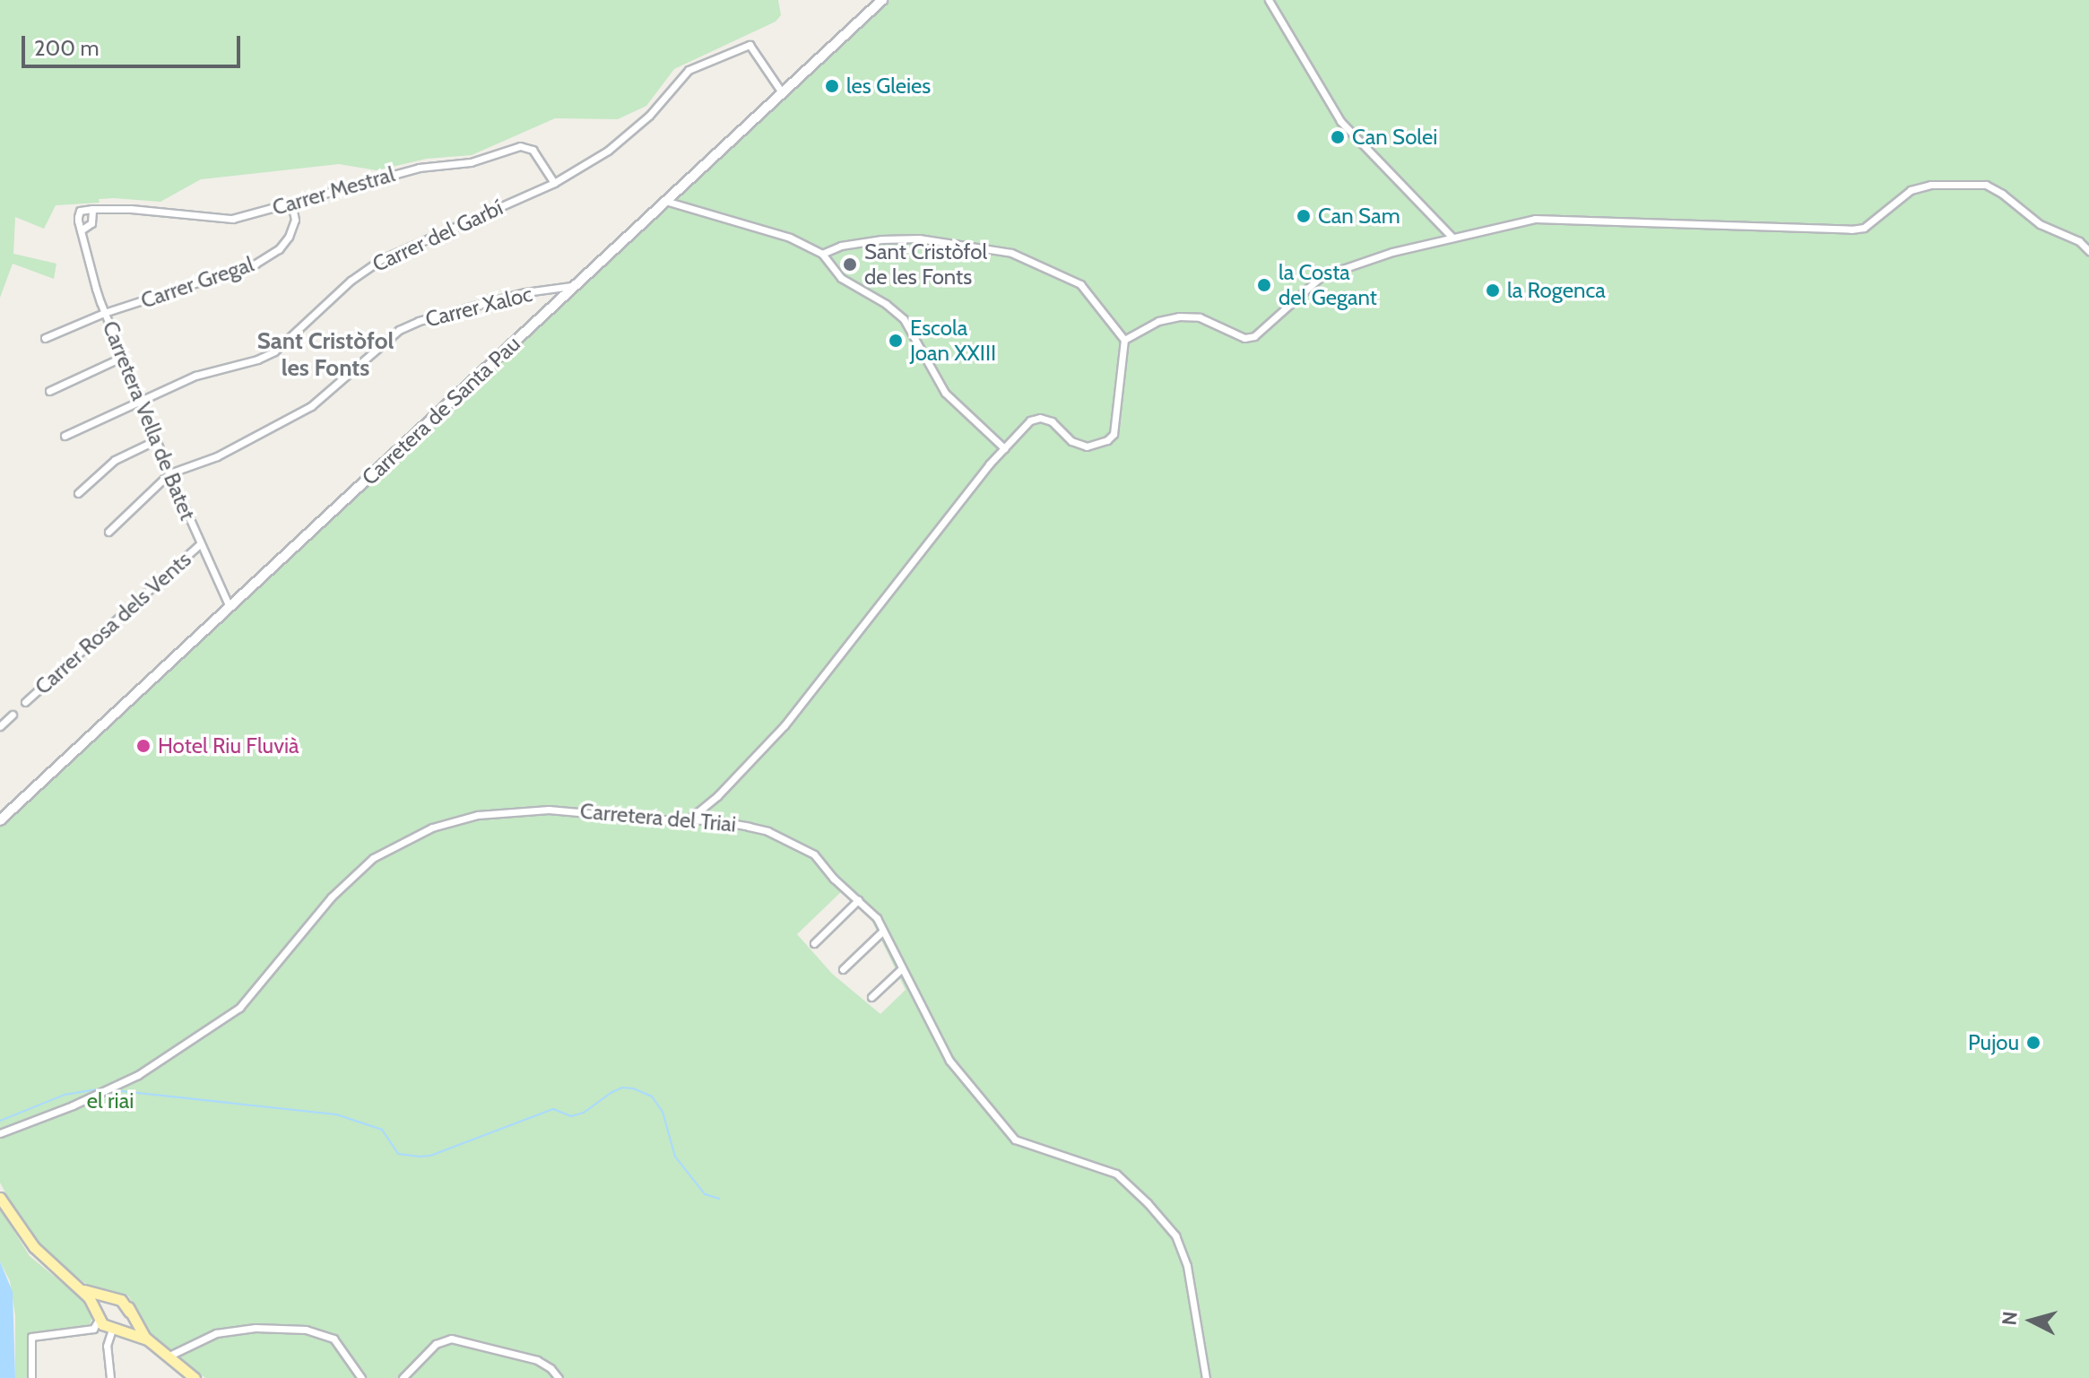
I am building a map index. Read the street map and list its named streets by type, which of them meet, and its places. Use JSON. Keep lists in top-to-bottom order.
{
  "streets": {
    "main road": ["Carretera de Santa Pau"],
    "street": [
      "Carrer Mestral",
      "Carrer del Garbí",
      "Carrer Gregal",
      "Carrer Xaloc",
      "Carretera Vella de Batet",
      "Carrer Rosa dels Vents",
      "Carretera del Triai"
    ]
  },
  "crossings": [
    ["Carrer Mestral", "Carrer del Garbí"],
    ["Carrer Mestral", "Carrer Gregal"],
    ["Carrer del Garbí", "Carretera de Santa Pau"],
    ["Carrer del Garbí", "Carretera Vella de Batet"],
    ["Carrer Gregal", "Carretera Vella de Batet"],
    ["Carrer Xaloc", "Carretera de Santa Pau"],
    ["Carrer Xaloc", "Carretera Vella de Batet"],
    ["Carretera de Santa Pau", "Carretera Vella de Batet"],
    ["Carretera Vella de Batet", "Carrer Rosa dels Vents"]
  ],
  "districts": ["Sant Cristòfol les Fonts"],
  "parks": ["el riai"],
  "places": [
    "les Gleies",
    "Can Solei",
    "Can Sam",
    "Sant Cristòfol de les Fonts",
    "la Costa del Gegant",
    "la Rogenca",
    "Escola Joan XXIII",
    "Hotel Riu Fluvià",
    "Pujou"
  ],
  "scale_bar": "200 m",
  "north": "left"
}
